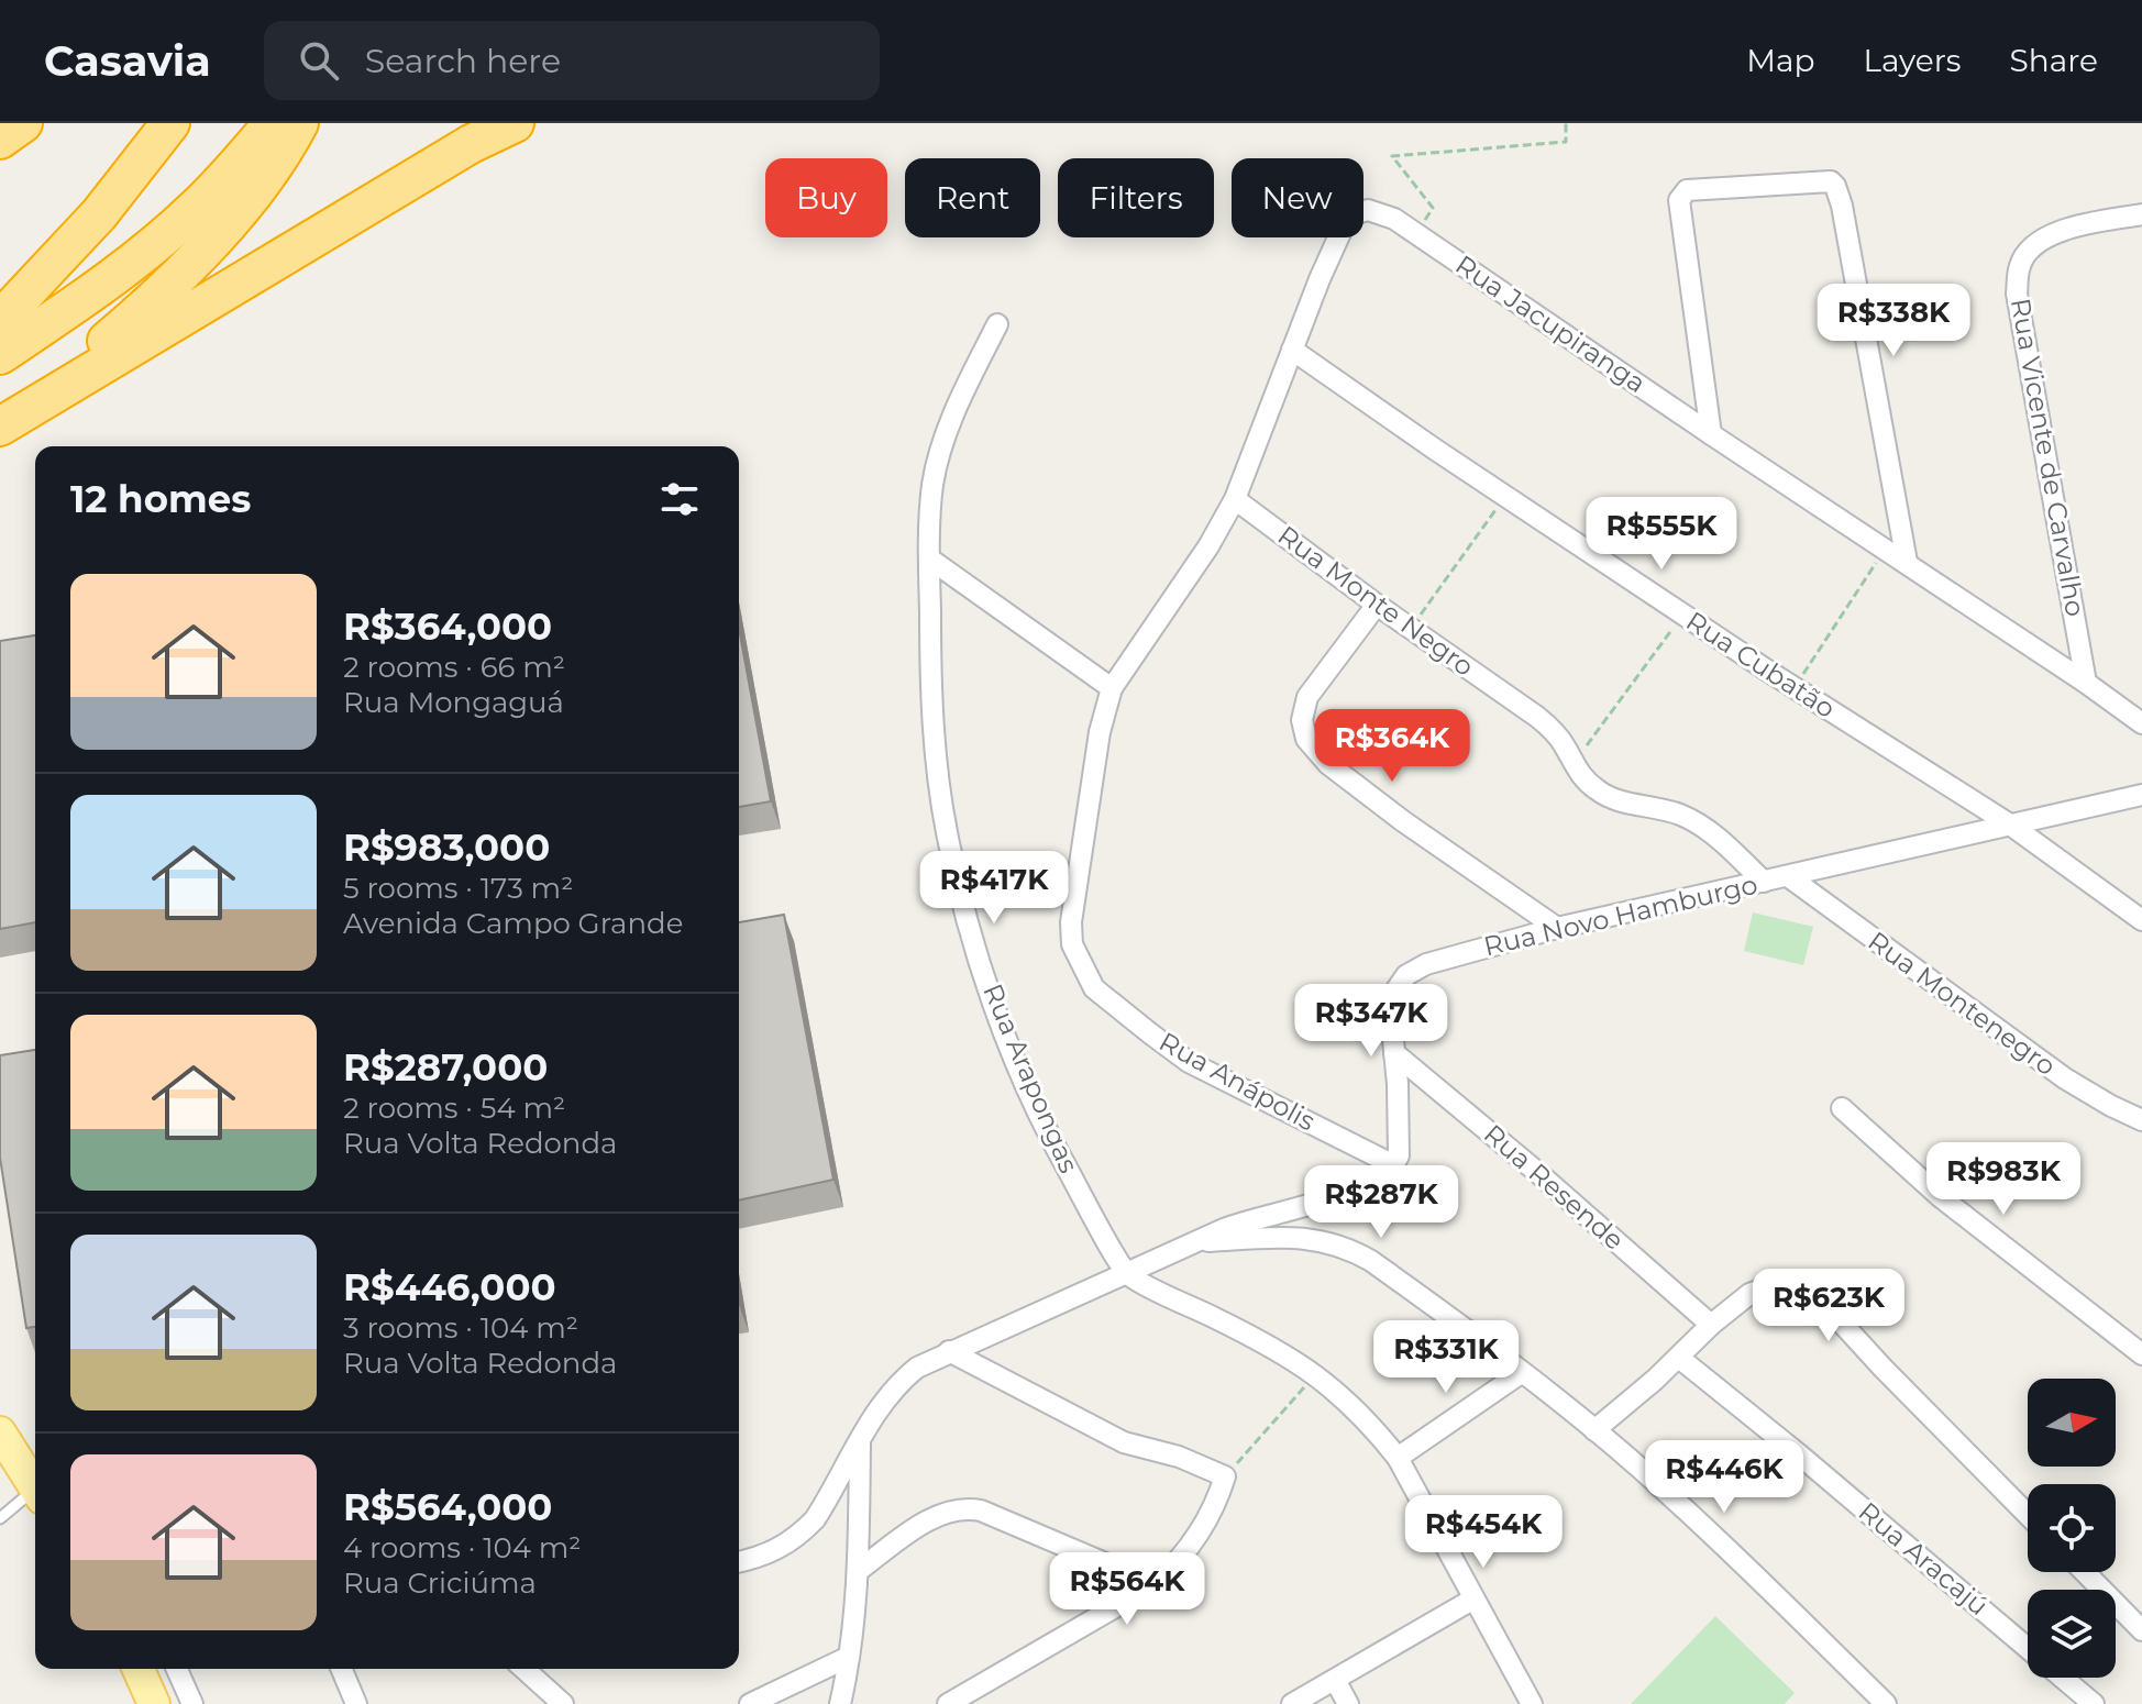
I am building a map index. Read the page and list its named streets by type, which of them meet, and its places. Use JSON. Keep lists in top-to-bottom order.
{
  "streets": {
    "street": [
      "Rua Jacupiranga",
      "Rua Vicente de Carvalho",
      "Rua Monte Negro",
      "Rua Cubatão",
      "Rua Novo Hamburgo",
      "Rua Montenegro",
      "Rua Arapongas",
      "Rua Anápolis",
      "Rua Resende",
      "Rua Aracajú"
    ]
  },
  "crossings": [
    ["Rua Jacupiranga", "Rua Vicente de Carvalho"],
    ["Rua Jacupiranga", "Rua Monte Negro"],
    ["Rua Jacupiranga", "Rua Cubatão"],
    ["Rua Jacupiranga", "Rua Anápolis"],
    ["Rua Monte Negro", "Rua Novo Hamburgo"],
    ["Rua Cubatão", "Rua Novo Hamburgo"],
    ["Rua Novo Hamburgo", "Rua Montenegro"],
    ["Rua Novo Hamburgo", "Rua Anápolis"],
    ["Rua Novo Hamburgo", "Rua Resende"]
  ],
  "north": "right",
  "page": {
    "header": "Casavia",
    "search": "Search here",
    "nav": ["Map", "Layers", "Share"],
    "chip": [
      "Buy",
      "Rent",
      "Filters",
      "New"
    ],
    "price": [
      "R$338K",
      "R$555K",
      "R$364K",
      "R$417K",
      "R$347K",
      "R$983K",
      "R$287K",
      "R$623K",
      "R$331K",
      "R$446K",
      "R$454K",
      "R$564K"
    ],
    "heading": "12 homes",
    "list": [
      {
        "name": "R$364,000",
        "note": "2 rooms · 66 m² · Rua Mongaguá"
      },
      {
        "name": "R$983,000",
        "note": "5 rooms · 173 m² · Avenida Campo Grande"
      },
      {
        "name": "R$287,000",
        "note": "2 rooms · 54 m² · Rua Volta Redonda"
      },
      {
        "name": "R$446,000",
        "note": "3 rooms · 104 m² · Rua Volta Redonda"
      },
      {
        "name": "R$564,000",
        "note": "4 rooms · 104 m² · Rua Criciúma"
      }
    ]
  }
}
